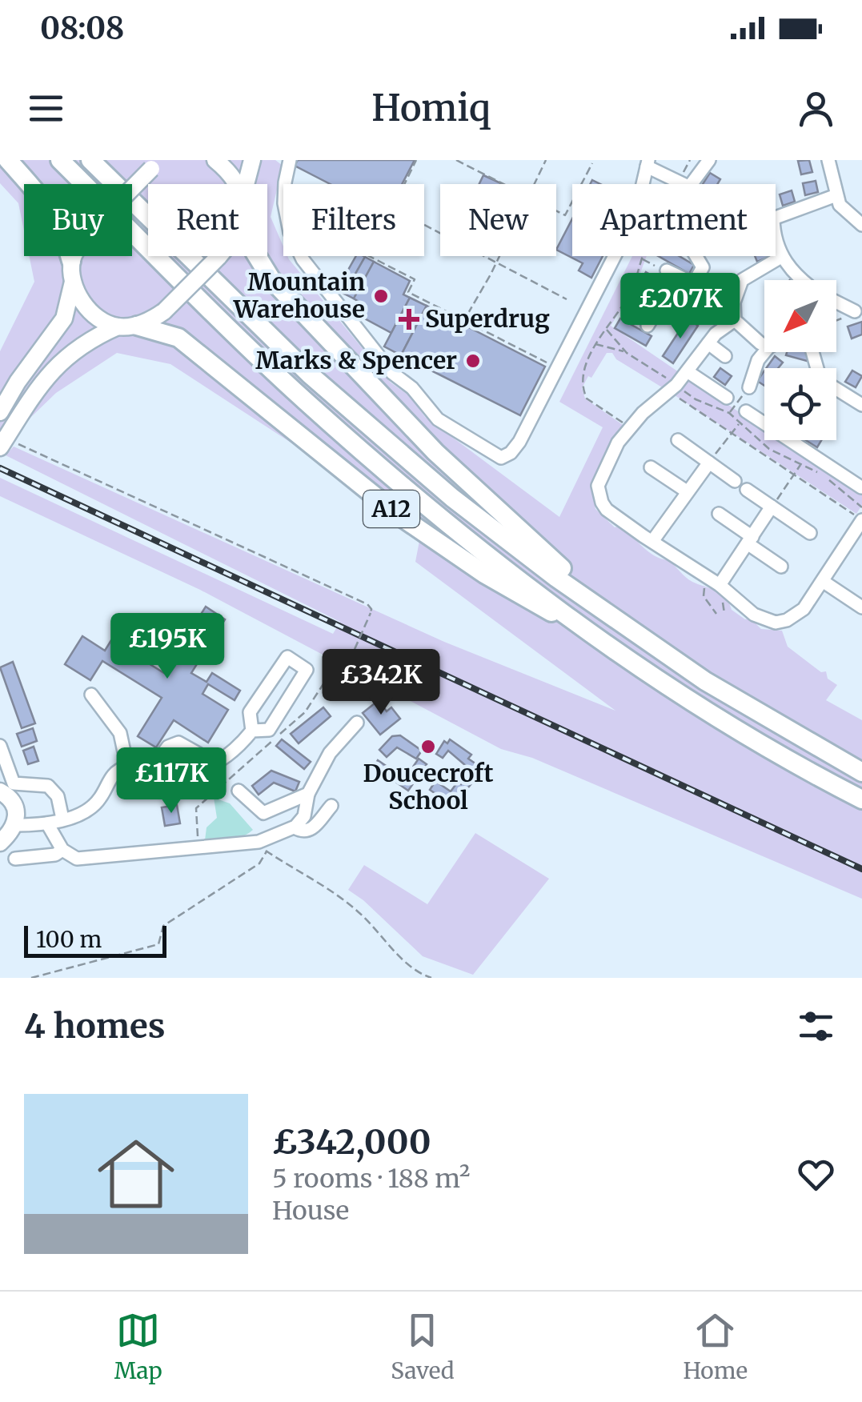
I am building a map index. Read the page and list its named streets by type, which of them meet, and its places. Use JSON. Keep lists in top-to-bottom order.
{
  "streets": {
    "highway": ["A12"]
  },
  "places": {
    "other": ["Mountain Warehouse", "Marks & Spencer", "Doucecroft School"],
    "health": ["Superdrug"]
  },
  "scale_bar": "100 m",
  "north": "bottom left",
  "page": {
    "status": "08:08",
    "header": "Homiq",
    "chip": [
      "Buy",
      "Rent",
      "Filters",
      "New",
      "Apartment"
    ],
    "price": [
      "£207K",
      "£195K",
      "£342K",
      "£117K"
    ],
    "scale": "100 m",
    "heading": "4 homes",
    "list": [
      {
        "name": "£342,000",
        "note": "5 rooms · 188 m² · House"
      }
    ],
    "tabs": ["Map", "Saved", "Home"]
  }
}
